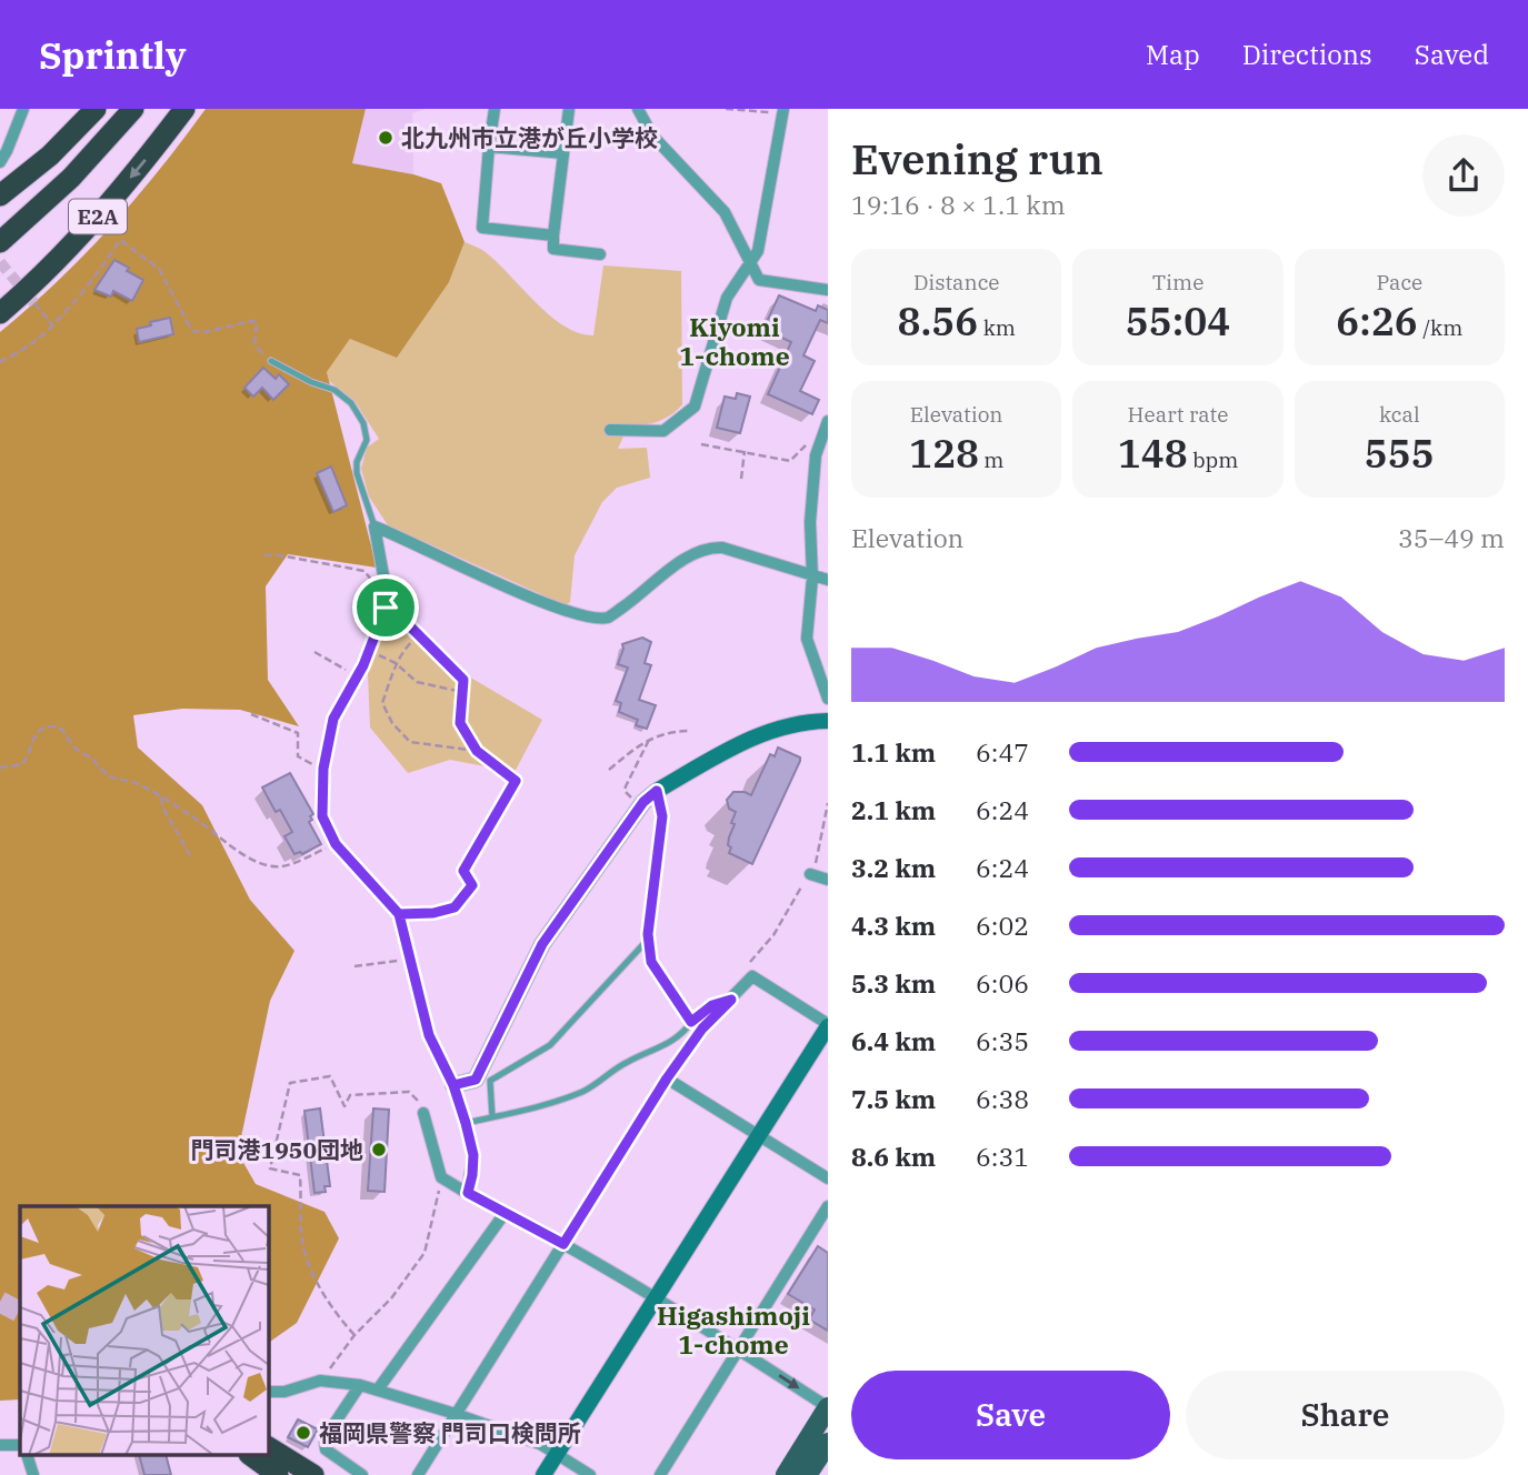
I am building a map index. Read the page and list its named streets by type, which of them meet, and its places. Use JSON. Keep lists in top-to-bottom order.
{
  "streets": {
    "highway": ["E2A"]
  },
  "districts": ["Kiyomi 1-chome", "Higashimoji 1-chome"],
  "places": ["北九州市立港が丘小学校", "門司港1950団地", "福岡県警察 門司口検問所"],
  "page": {
    "header": "Sprintly",
    "nav": ["Map", "Directions", "Saved"],
    "heading": ["Evening run", "19:16 · 8 × 1.1 km"],
    "stats": [
      ["Distance", "8.56 km"],
      ["Time", "55:04"],
      ["Pace", "6:26 /km"],
      ["Elevation", "128 m"],
      ["Heart rate", "148 bpm"],
      ["kcal", "555"]
    ],
    "chart": ["Elevation", "35–49 m"],
    "list": [
      {
        "name": "1.1 km",
        "note": "6:47"
      },
      {
        "name": "2.1 km",
        "note": "6:24"
      },
      {
        "name": "3.2 km",
        "note": "6:24"
      },
      {
        "name": "4.3 km",
        "note": "6:02"
      },
      {
        "name": "5.3 km",
        "note": "6:06"
      },
      {
        "name": "6.4 km",
        "note": "6:35"
      },
      {
        "name": "7.5 km",
        "note": "6:38"
      },
      {
        "name": "8.6 km",
        "note": "6:31"
      }
    ],
    "buttons": ["Save", "Share"]
  }
}
